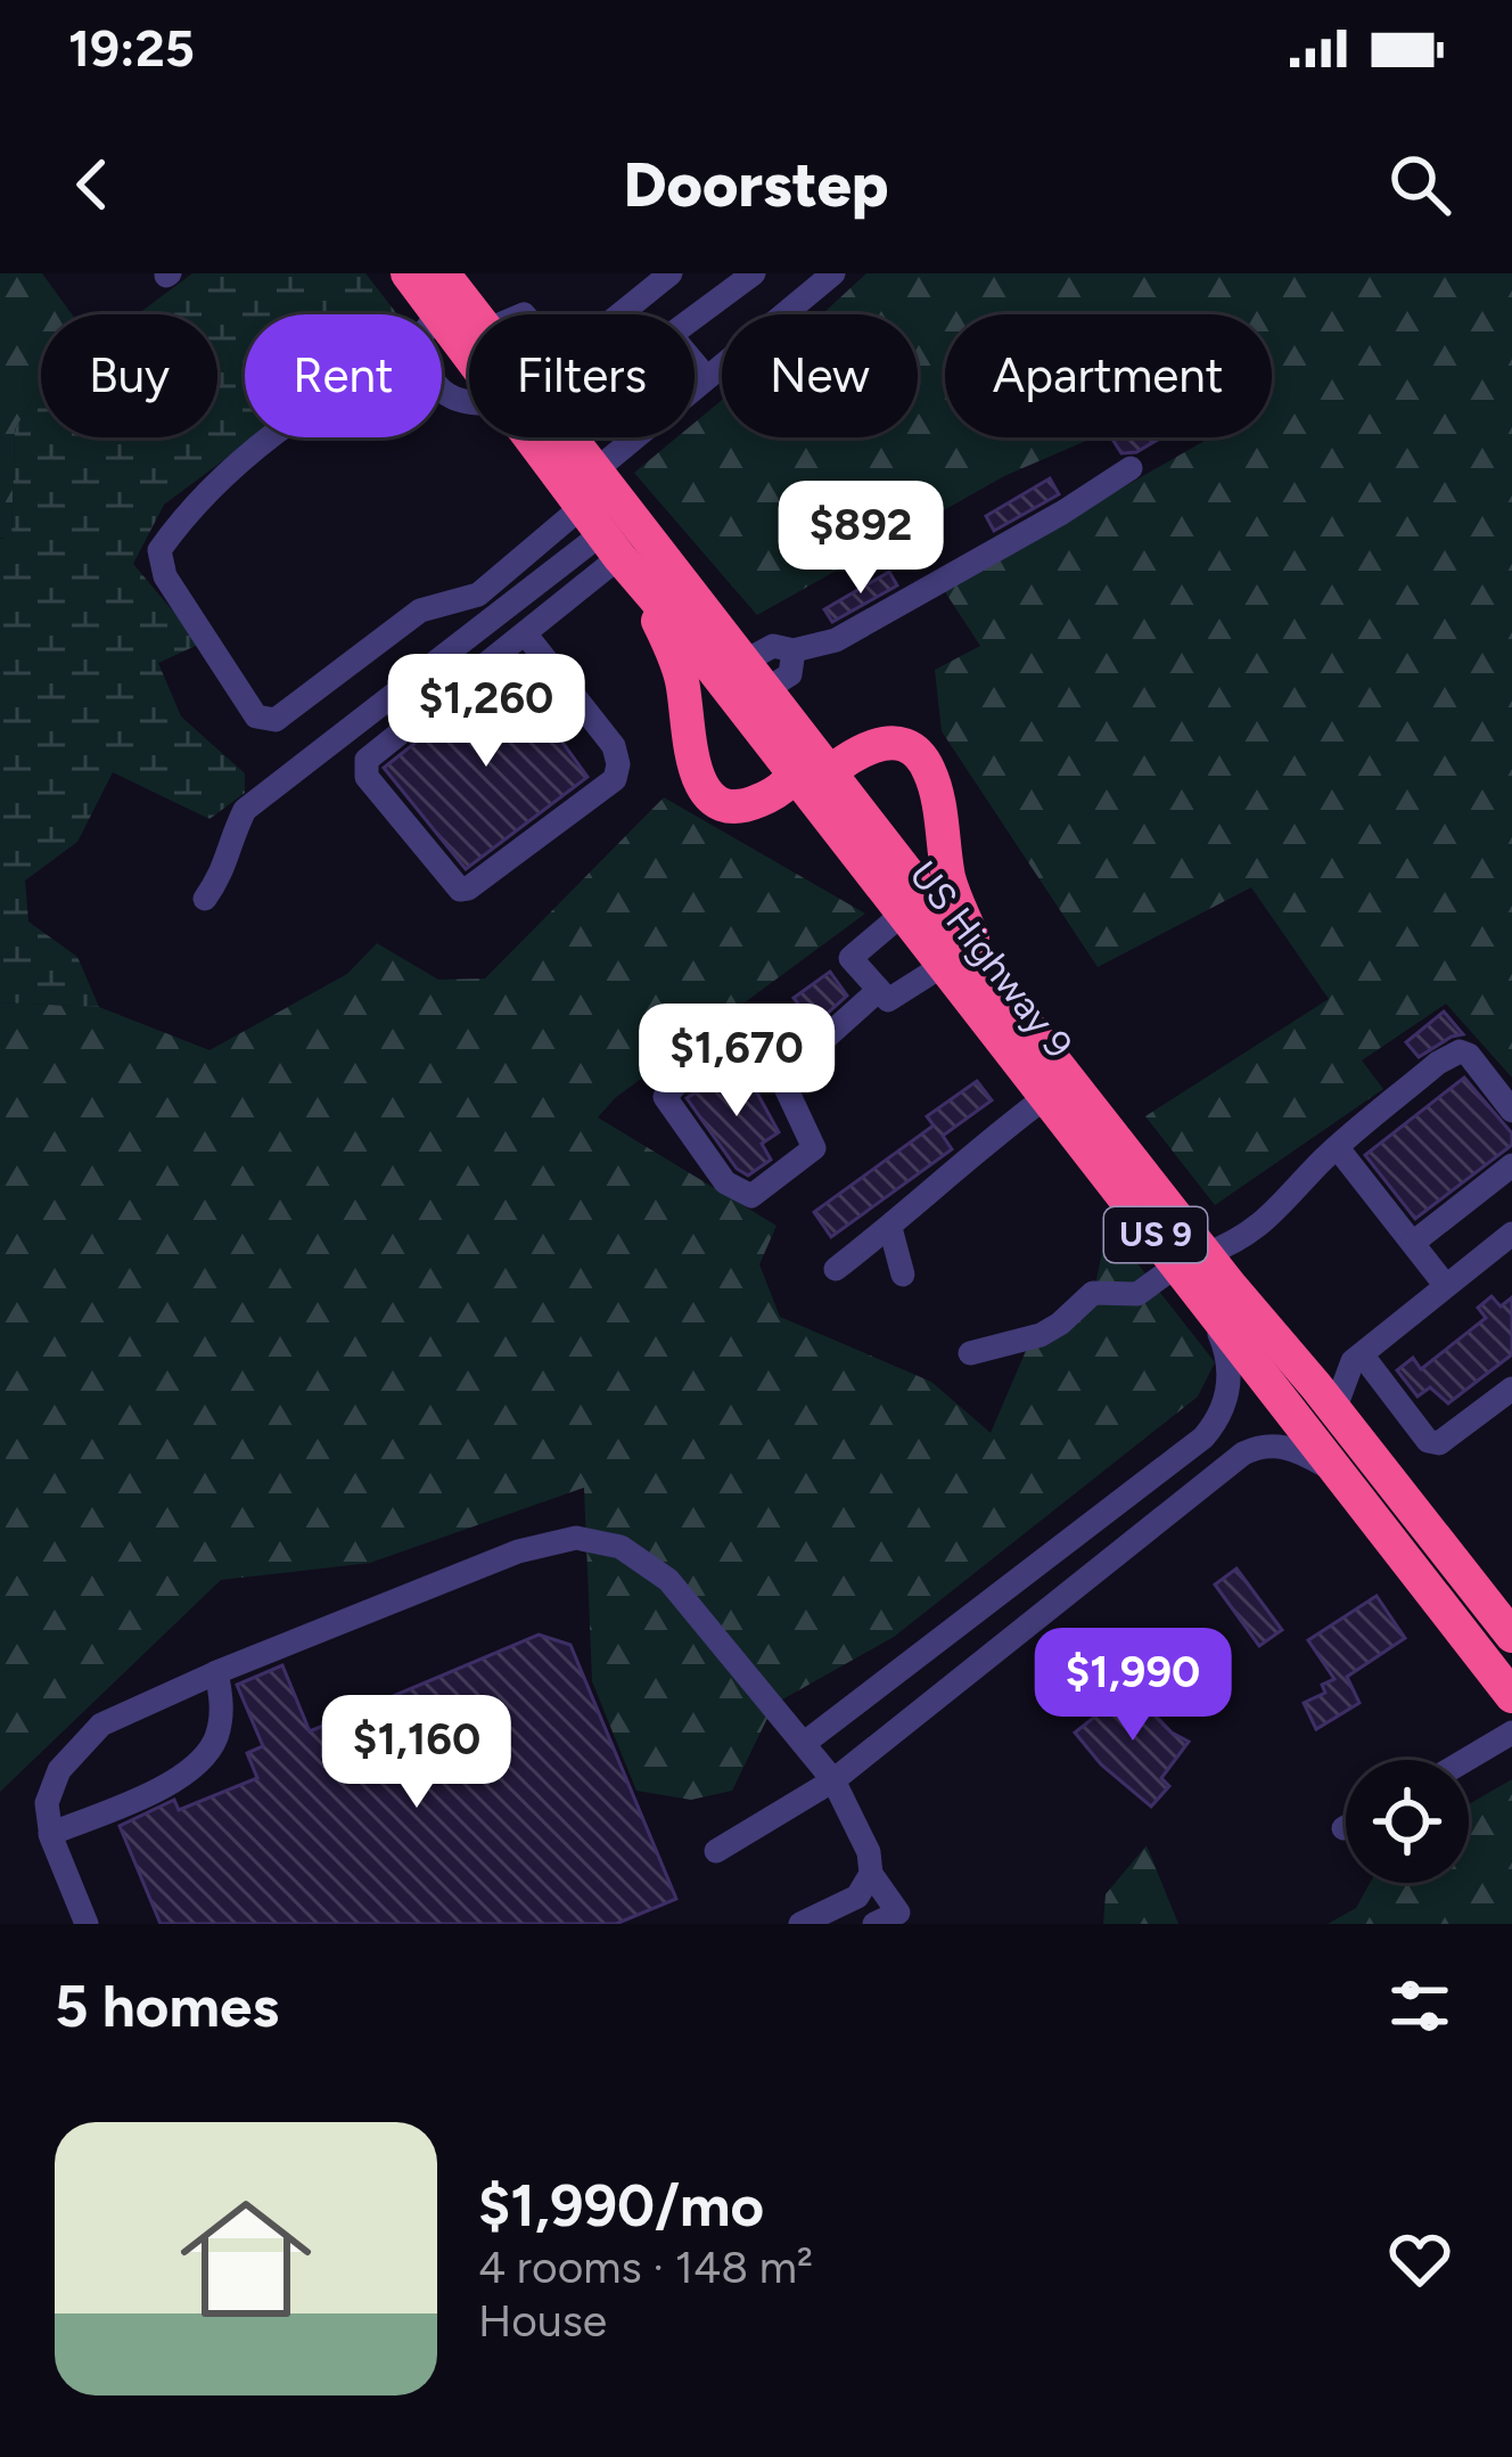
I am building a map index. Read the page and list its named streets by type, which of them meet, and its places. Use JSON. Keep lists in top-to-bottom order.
{
  "streets": {
    "highway": ["US Highway 9", "US 9"]
  },
  "page": {
    "status": "19:25",
    "header": "Doorstep",
    "chip": [
      "Buy",
      "Rent",
      "Filters",
      "New",
      "Apartment"
    ],
    "price": [
      "$892",
      "$1,260",
      "$1,670",
      "$1,990",
      "$1,160"
    ],
    "heading": "5 homes",
    "list": [
      {
        "name": "$1,990/mo",
        "note": "4 rooms · 148 m² · House"
      }
    ]
  }
}
